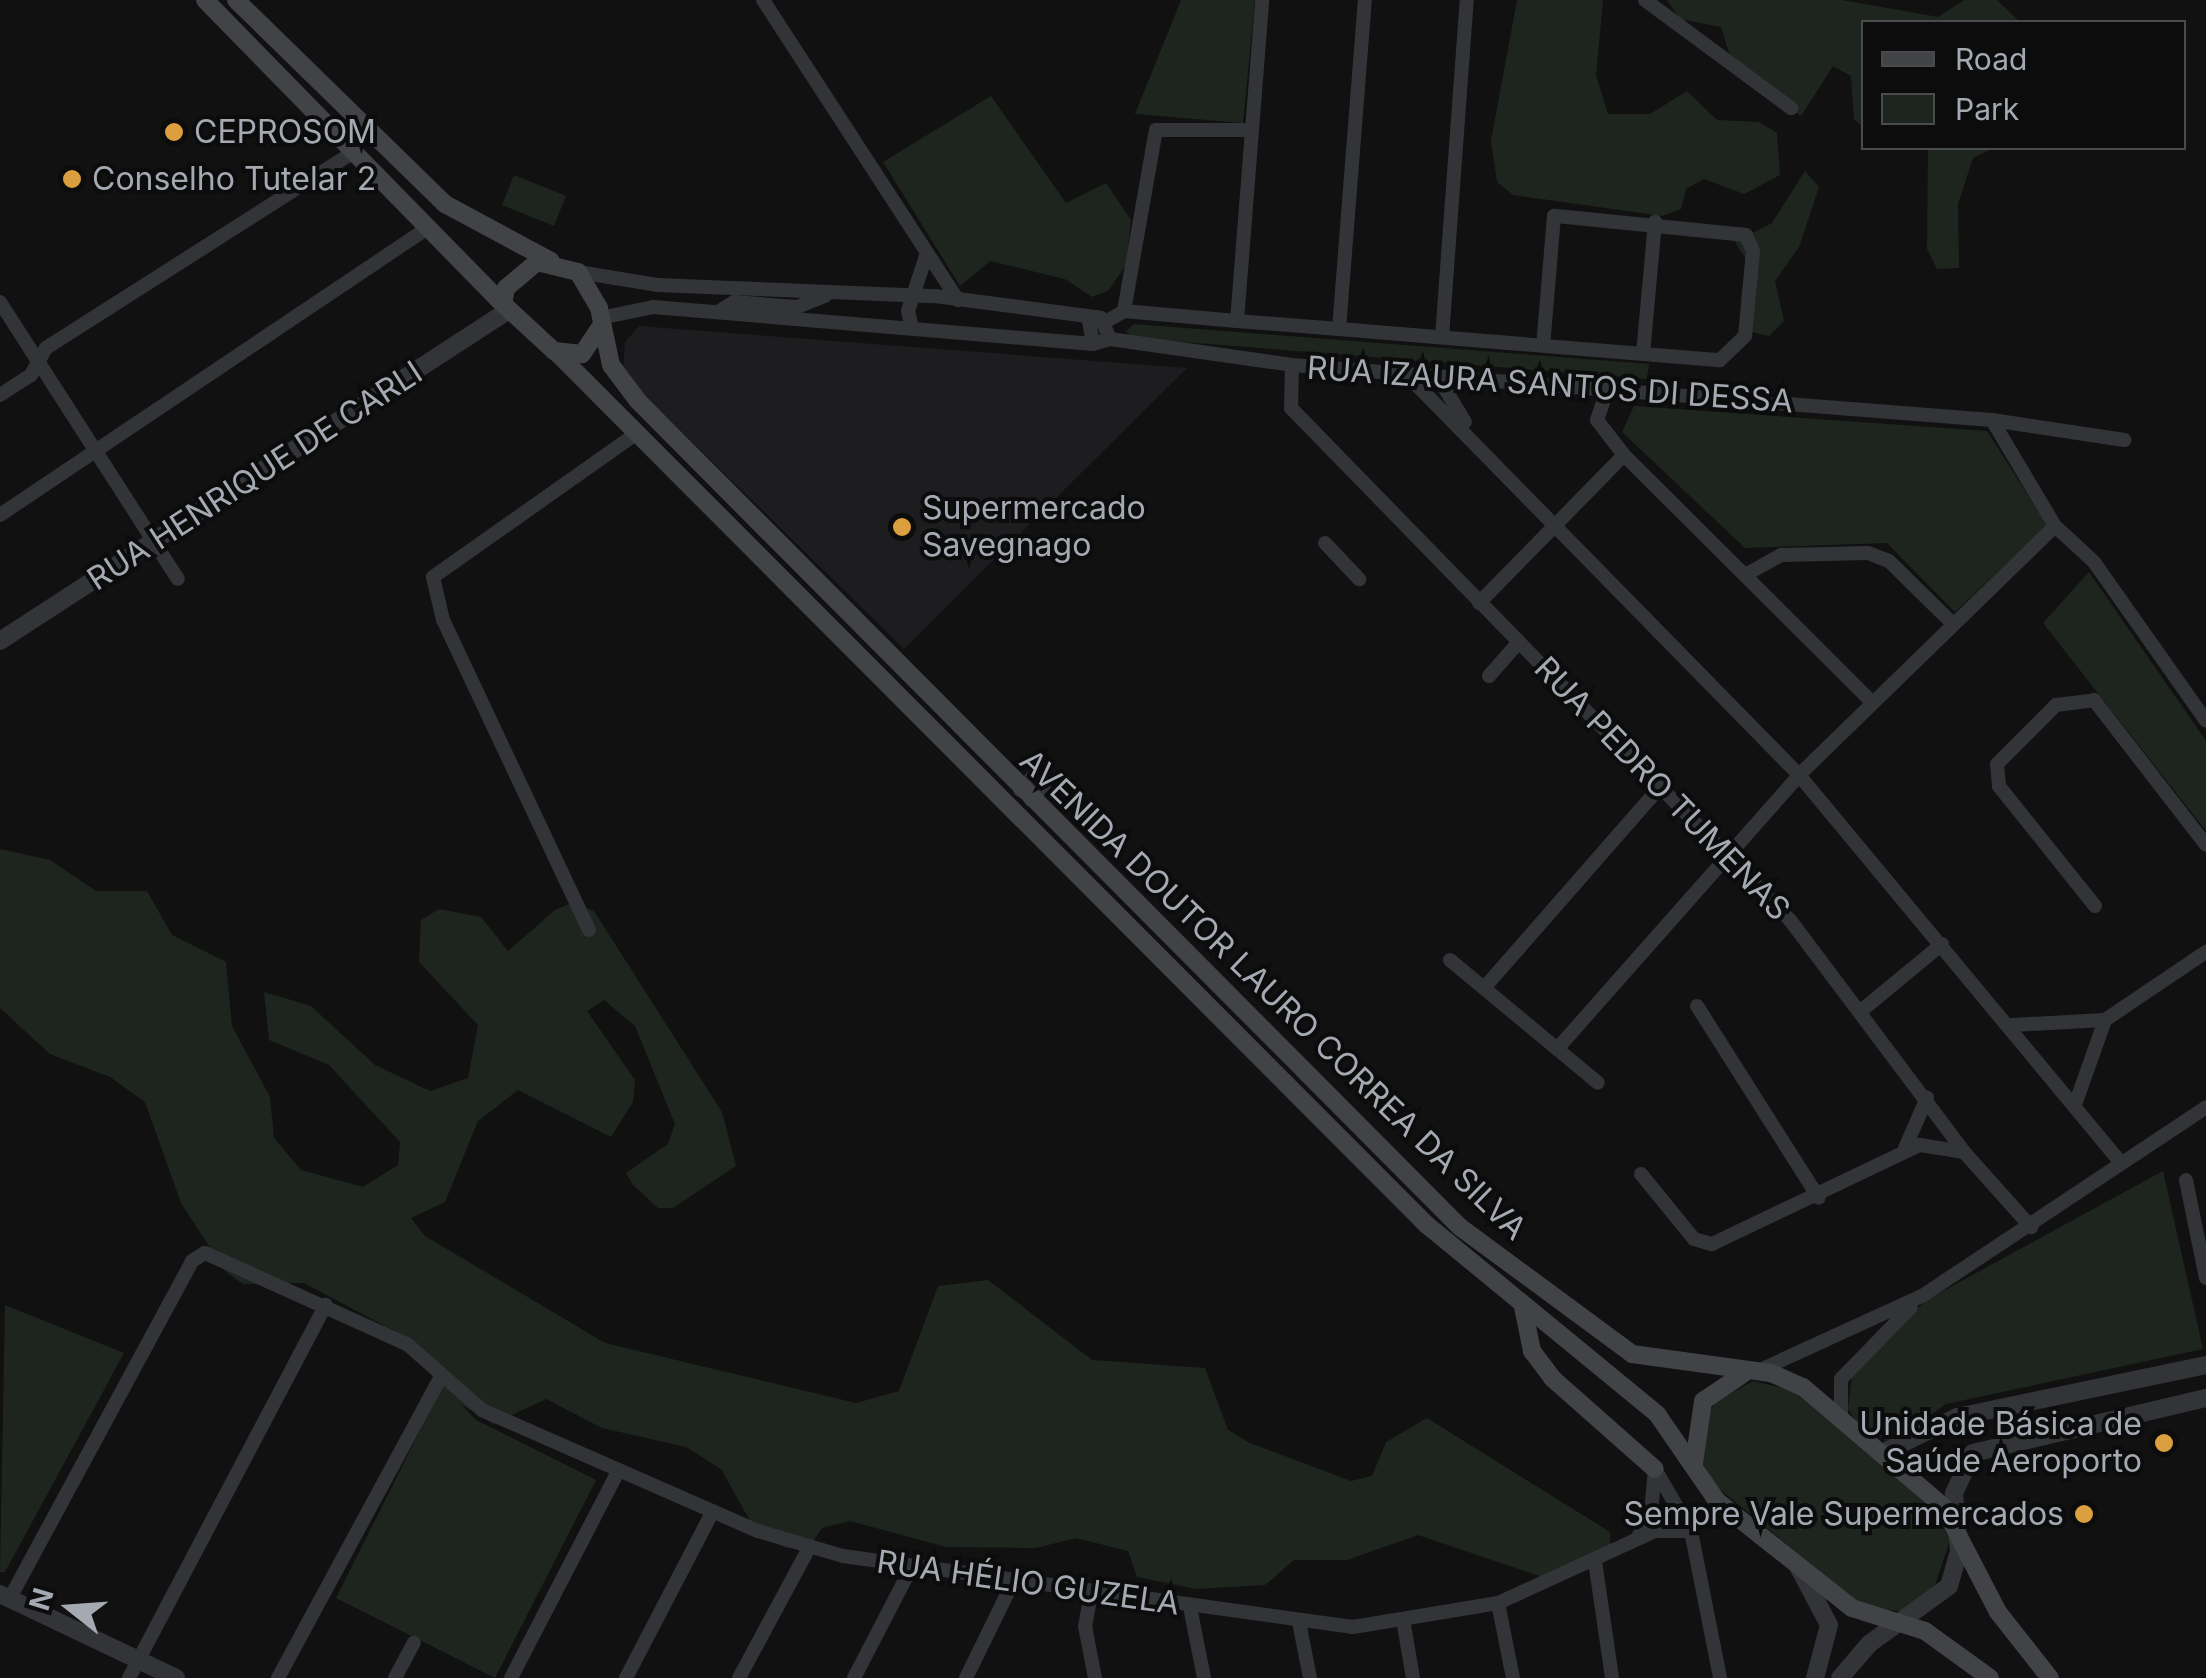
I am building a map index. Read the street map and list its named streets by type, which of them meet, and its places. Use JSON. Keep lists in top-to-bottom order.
{
  "streets": {
    "main road": ["AVENIDA DOUTOR LAURO CORREA DA SILVA"],
    "street": [
      "RUA IZAURA SANTOS DI DESSA",
      "RUA HENRIQUE DE CARLI",
      "RUA PEDRO TUMENAS",
      "RUA HÉLIO GUZELA"
    ]
  },
  "crossings": [
    ["RUA IZAURA SANTOS DI DESSA", "RUA PEDRO TUMENAS"],
    ["RUA HENRIQUE DE CARLI", "AVENIDA DOUTOR LAURO CORREA DA SILVA"]
  ],
  "places": [
    "CEPROSOM",
    "Conselho Tutelar 2",
    "Supermercado Savegnago",
    "Unidade Básica de Saúde Aeroporto",
    "Sempre Vale Supermercados"
  ],
  "legend": ["Road", "Park"],
  "north": "left"
}
